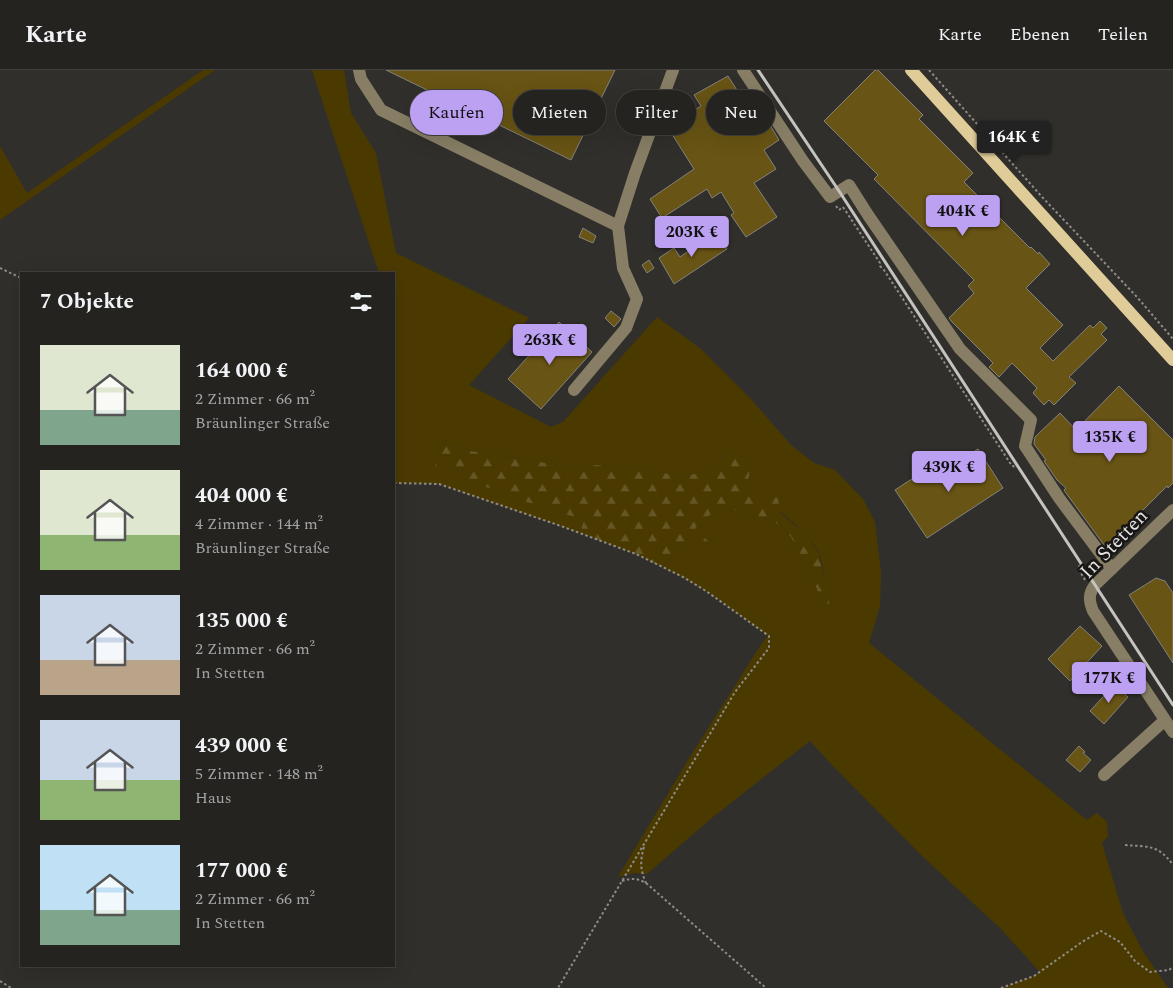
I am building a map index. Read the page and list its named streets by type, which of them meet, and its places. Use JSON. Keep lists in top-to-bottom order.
{
  "streets": {
    "street": ["In Stetten"]
  },
  "page": {
    "header": "Karte",
    "nav": ["Karte", "Ebenen", "Teilen"],
    "chip": [
      "Kaufen",
      "Mieten",
      "Filter",
      "Neu"
    ],
    "price": [
      "164K €",
      "404K €",
      "203K €",
      "263K €",
      "135K €",
      "439K €",
      "177K €"
    ],
    "heading": "7 Objekte",
    "list": [
      {
        "name": "164 000 €",
        "note": "2 Zimmer · 66 m² · Bräunlinger Straße"
      },
      {
        "name": "404 000 €",
        "note": "4 Zimmer · 144 m² · Bräunlinger Straße"
      },
      {
        "name": "135 000 €",
        "note": "2 Zimmer · 66 m² · In Stetten"
      },
      {
        "name": "439 000 €",
        "note": "5 Zimmer · 148 m² · Haus"
      },
      {
        "name": "177 000 €",
        "note": "2 Zimmer · 66 m² · In Stetten"
      }
    ]
  }
}
